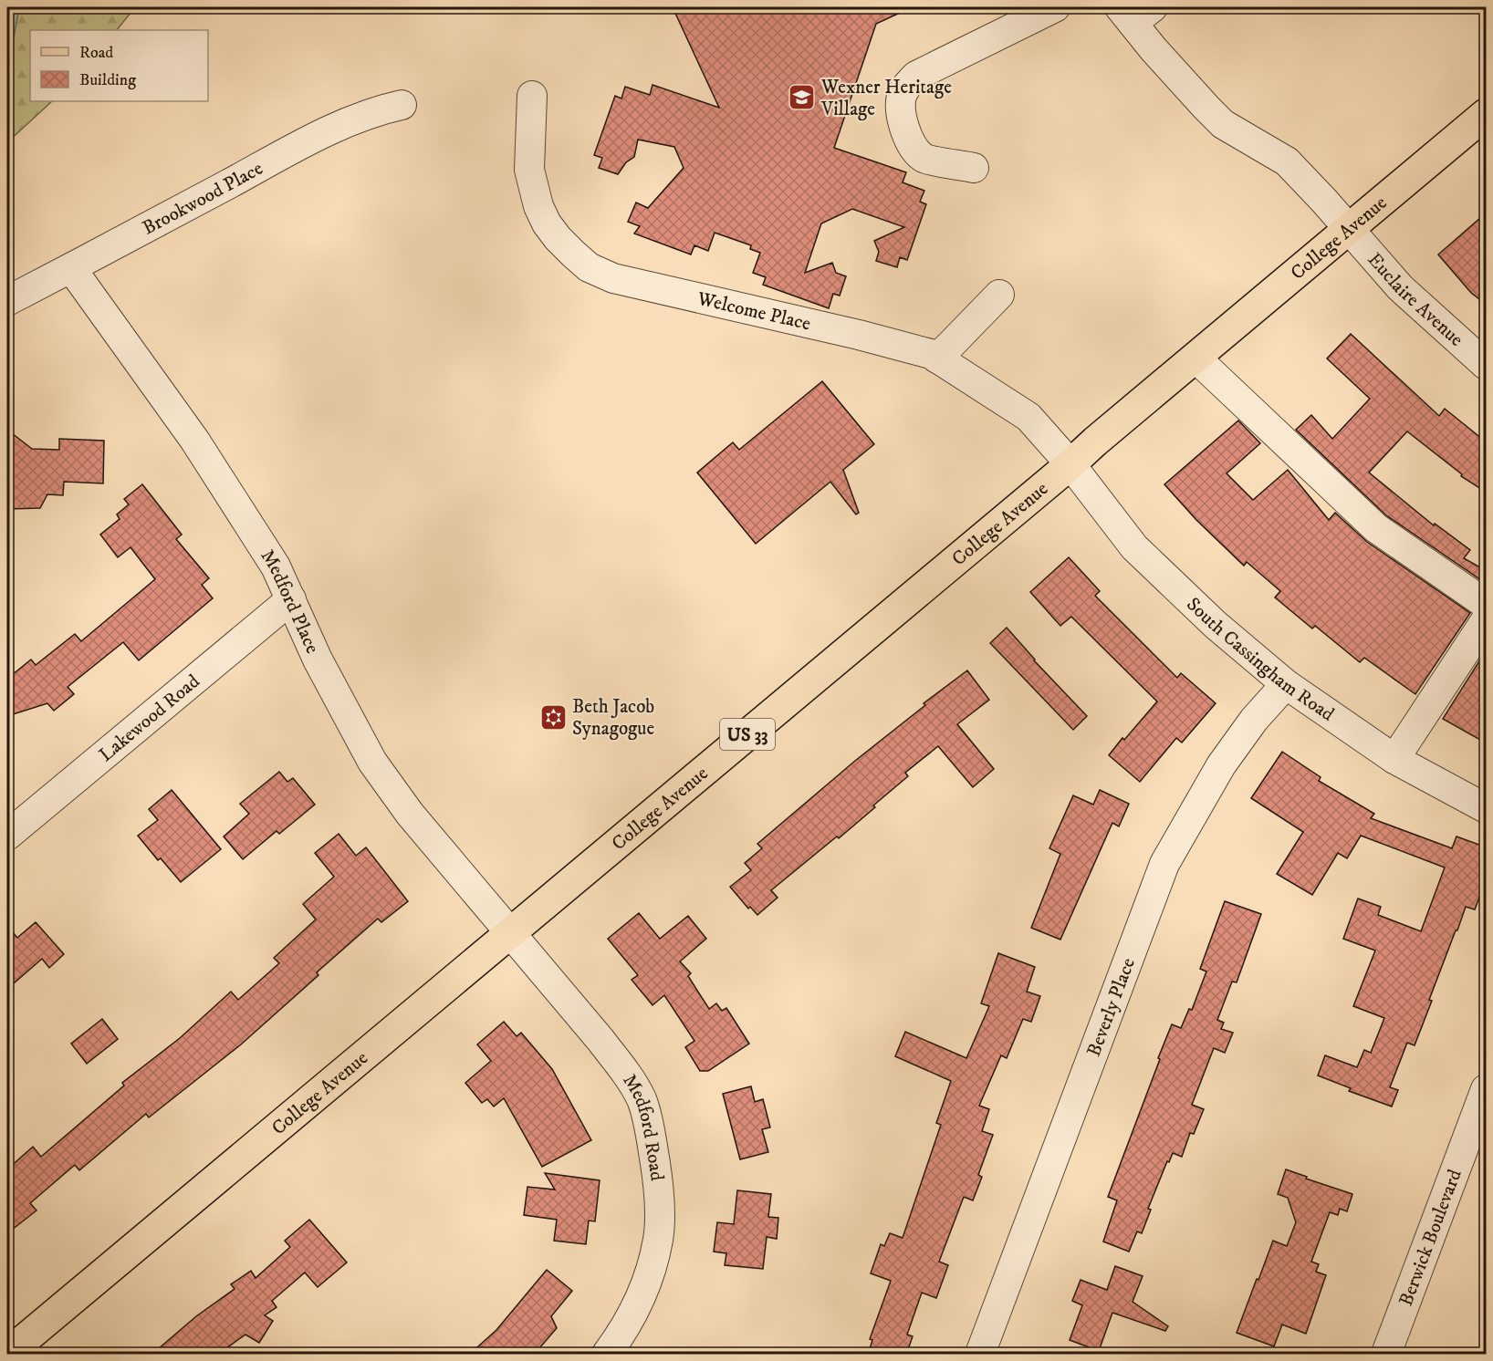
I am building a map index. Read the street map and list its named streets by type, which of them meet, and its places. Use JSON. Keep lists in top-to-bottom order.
{
  "streets": {
    "main road": ["College Avenue", "US 33"],
    "street": [
      "Brookwood Place",
      "Euclaire Avenue",
      "Welcome Place",
      "Medford Place",
      "South Cassingham Road",
      "Lakewood Road",
      "Beverly Place",
      "Medford Road",
      "Berwick Boulevard"
    ]
  },
  "crossings": [
    ["Brookwood Place", "Medford Place"],
    ["College Avenue", "Euclaire Avenue"],
    ["College Avenue", "Welcome Place"],
    ["College Avenue", "Medford Place"],
    ["College Avenue", "South Cassingham Road"],
    ["College Avenue", "Medford Road"],
    ["Welcome Place", "South Cassingham Road"],
    ["Medford Place", "Lakewood Road"],
    ["Medford Place", "Medford Road"],
    ["South Cassingham Road", "Beverly Place"]
  ],
  "places": {
    "school or university": ["Wexner Heritage Village"],
    "synagogue": ["Beth Jacob Synagogue"]
  },
  "legend": ["Road", "Building"]
}
